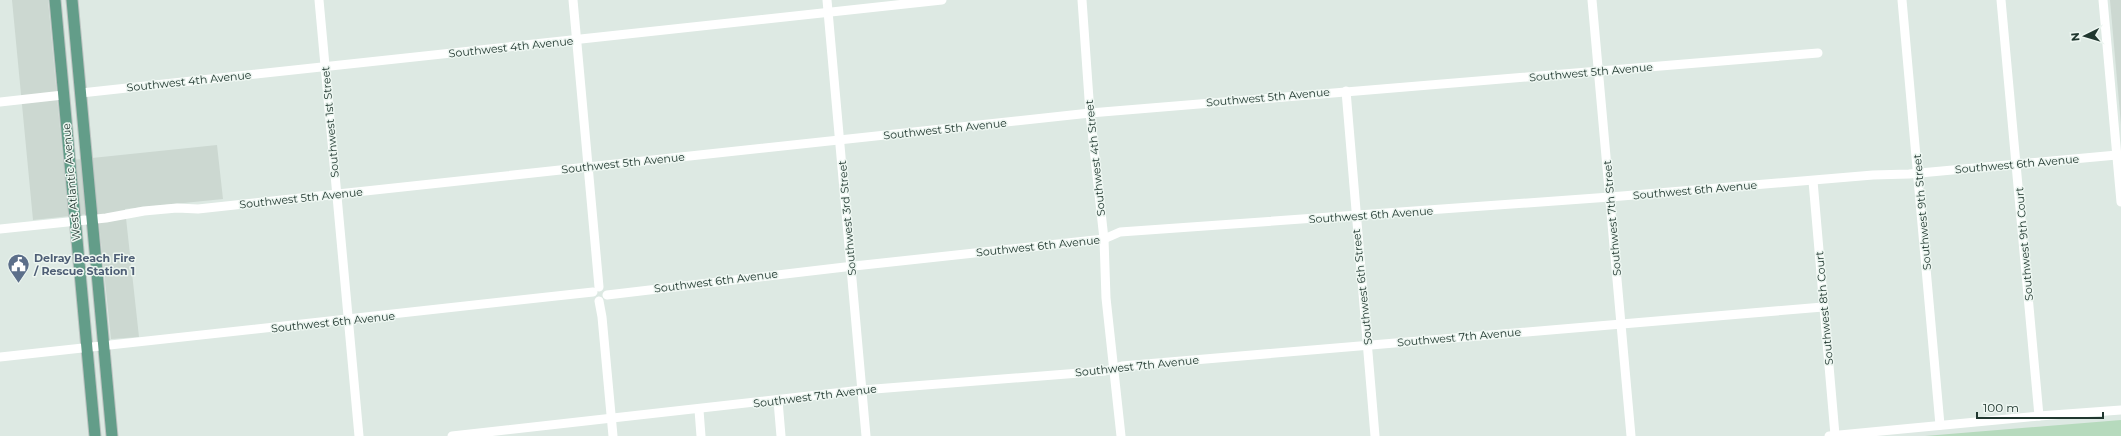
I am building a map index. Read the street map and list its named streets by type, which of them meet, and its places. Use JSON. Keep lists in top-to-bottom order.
{
  "streets": {
    "main road": ["West Atlantic Avenue"],
    "street": [
      "Southwest 4th Avenue",
      "Southwest 5th Avenue",
      "Southwest 1st Street",
      "Southwest 4th Street",
      "Southwest 6th Avenue",
      "Southwest 9th Street",
      "Southwest 3rd Street",
      "Southwest 7th Street",
      "Southwest 9th Court",
      "Southwest 6th Street",
      "Southwest 8th Court",
      "Southwest 7th Avenue"
    ]
  },
  "crossings": [
    ["Southwest 4th Avenue", "Southwest 1st Street"],
    ["Southwest 4th Avenue", "West Atlantic Avenue"],
    ["Southwest 4th Avenue", "Southwest 3rd Street"],
    ["Southwest 5th Avenue", "Southwest 1st Street"],
    ["Southwest 5th Avenue", "Southwest 4th Street"],
    ["Southwest 5th Avenue", "West Atlantic Avenue"],
    ["Southwest 5th Avenue", "Southwest 3rd Street"],
    ["Southwest 5th Avenue", "Southwest 7th Street"],
    ["Southwest 5th Avenue", "Southwest 6th Street"],
    ["Southwest 1st Street", "Southwest 6th Avenue"],
    ["Southwest 4th Street", "Southwest 6th Avenue"],
    ["Southwest 4th Street", "Southwest 7th Avenue"],
    ["Southwest 6th Avenue", "West Atlantic Avenue"],
    ["Southwest 6th Avenue", "Southwest 9th Street"],
    ["Southwest 6th Avenue", "Southwest 3rd Street"],
    ["Southwest 6th Avenue", "Southwest 7th Street"],
    ["Southwest 6th Avenue", "Southwest 9th Court"],
    ["Southwest 6th Avenue", "Southwest 6th Street"],
    ["Southwest 6th Avenue", "Southwest 8th Court"],
    ["Southwest 3rd Street", "Southwest 7th Avenue"],
    ["Southwest 7th Street", "Southwest 7th Avenue"],
    ["Southwest 6th Street", "Southwest 7th Avenue"],
    ["Southwest 8th Court", "Southwest 7th Avenue"]
  ],
  "places": {
    "public building": ["Delray Beach Fire / Rescue Station 1"]
  },
  "scale_bar": "100 m",
  "north": "left"
}
